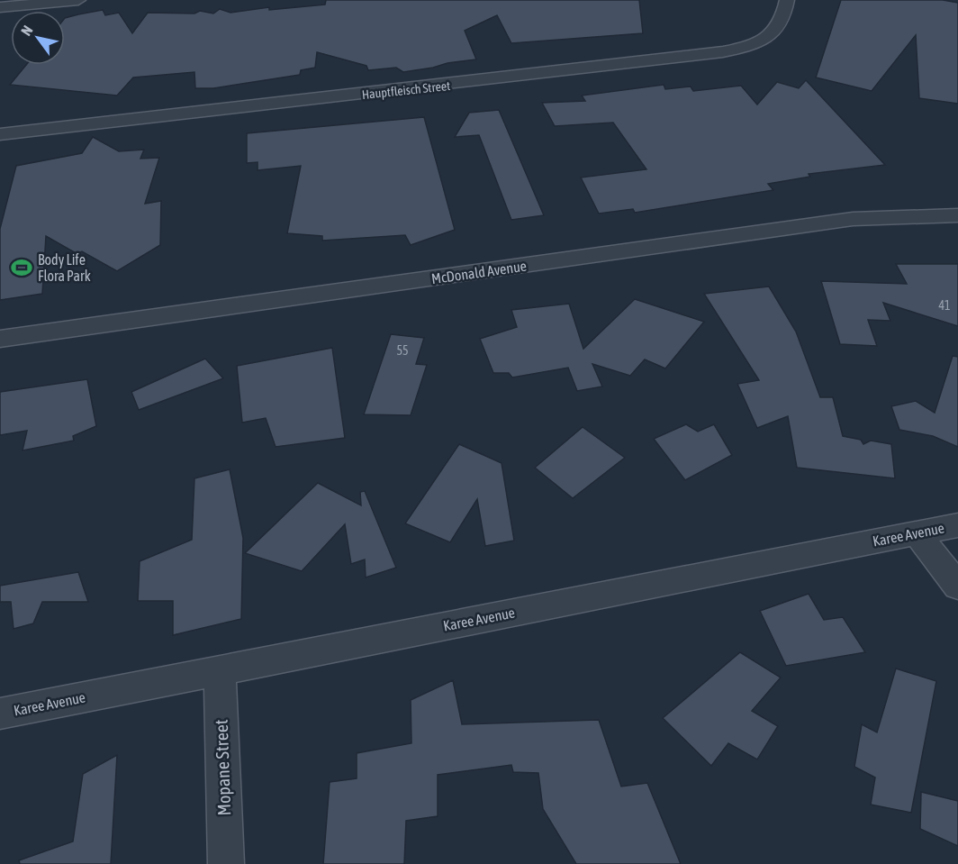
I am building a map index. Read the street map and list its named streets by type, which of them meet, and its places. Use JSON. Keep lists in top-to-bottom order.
{
  "streets": {
    "street": [
      "Hauptfleisch Street",
      "McDonald Avenue",
      "Karee Avenue",
      "Mopane Street"
    ]
  },
  "crossings": [
    ["Karee Avenue", "Mopane Street"]
  ],
  "places": {
    "sports": ["Body Life Flora Park"]
  },
  "house_numbers": ["41", "55"],
  "north": "top left"
}
